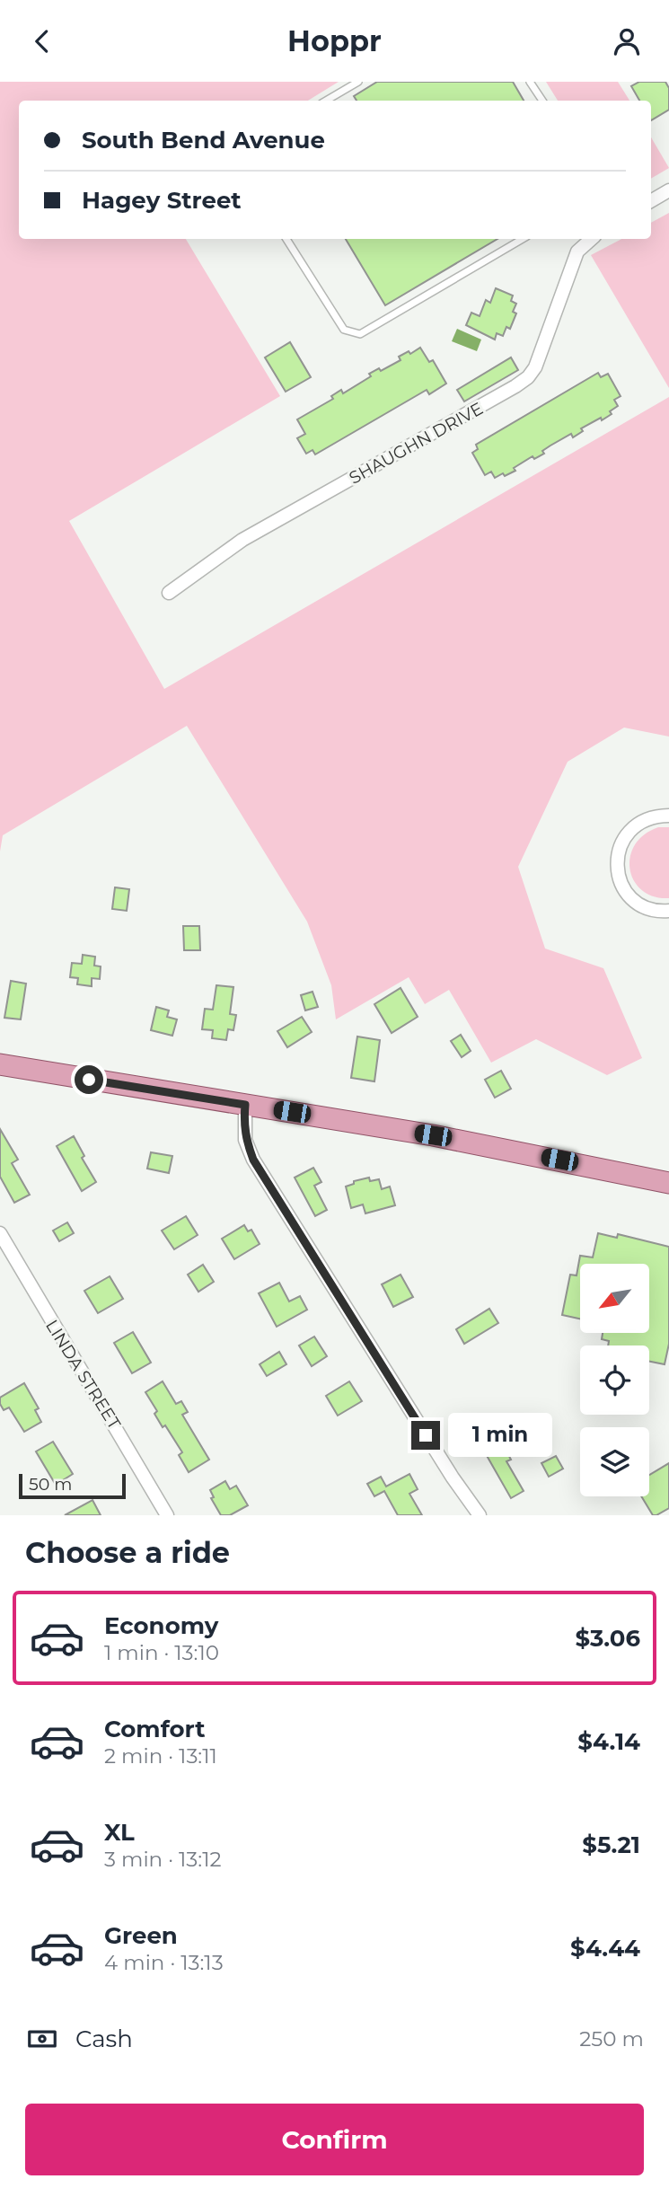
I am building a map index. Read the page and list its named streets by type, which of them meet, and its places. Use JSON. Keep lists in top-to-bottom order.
{
  "streets": {
    "street": ["SHAUGHN DRIVE", "LINDA STREET"]
  },
  "scale_bar": "50 m",
  "north": "bottom left",
  "page": {
    "header": "Hoppr",
    "banner": ["South Bend Avenue", "Hagey Street"],
    "bubble": "1 min",
    "scale": "50 m",
    "heading": "Choose a ride",
    "list": [
      {
        "name": "Economy",
        "note": "1 min · 13:10",
        "value": "$3.06"
      },
      {
        "name": "Comfort",
        "note": "2 min · 13:11",
        "value": "$4.14"
      },
      {
        "name": "XL",
        "note": "3 min · 13:12",
        "value": "$5.21"
      },
      {
        "name": "Green",
        "note": "4 min · 13:13",
        "value": "$4.44"
      }
    ],
    "pay": ["Cash", "250 m"],
    "buttons": "Confirm"
  }
}
